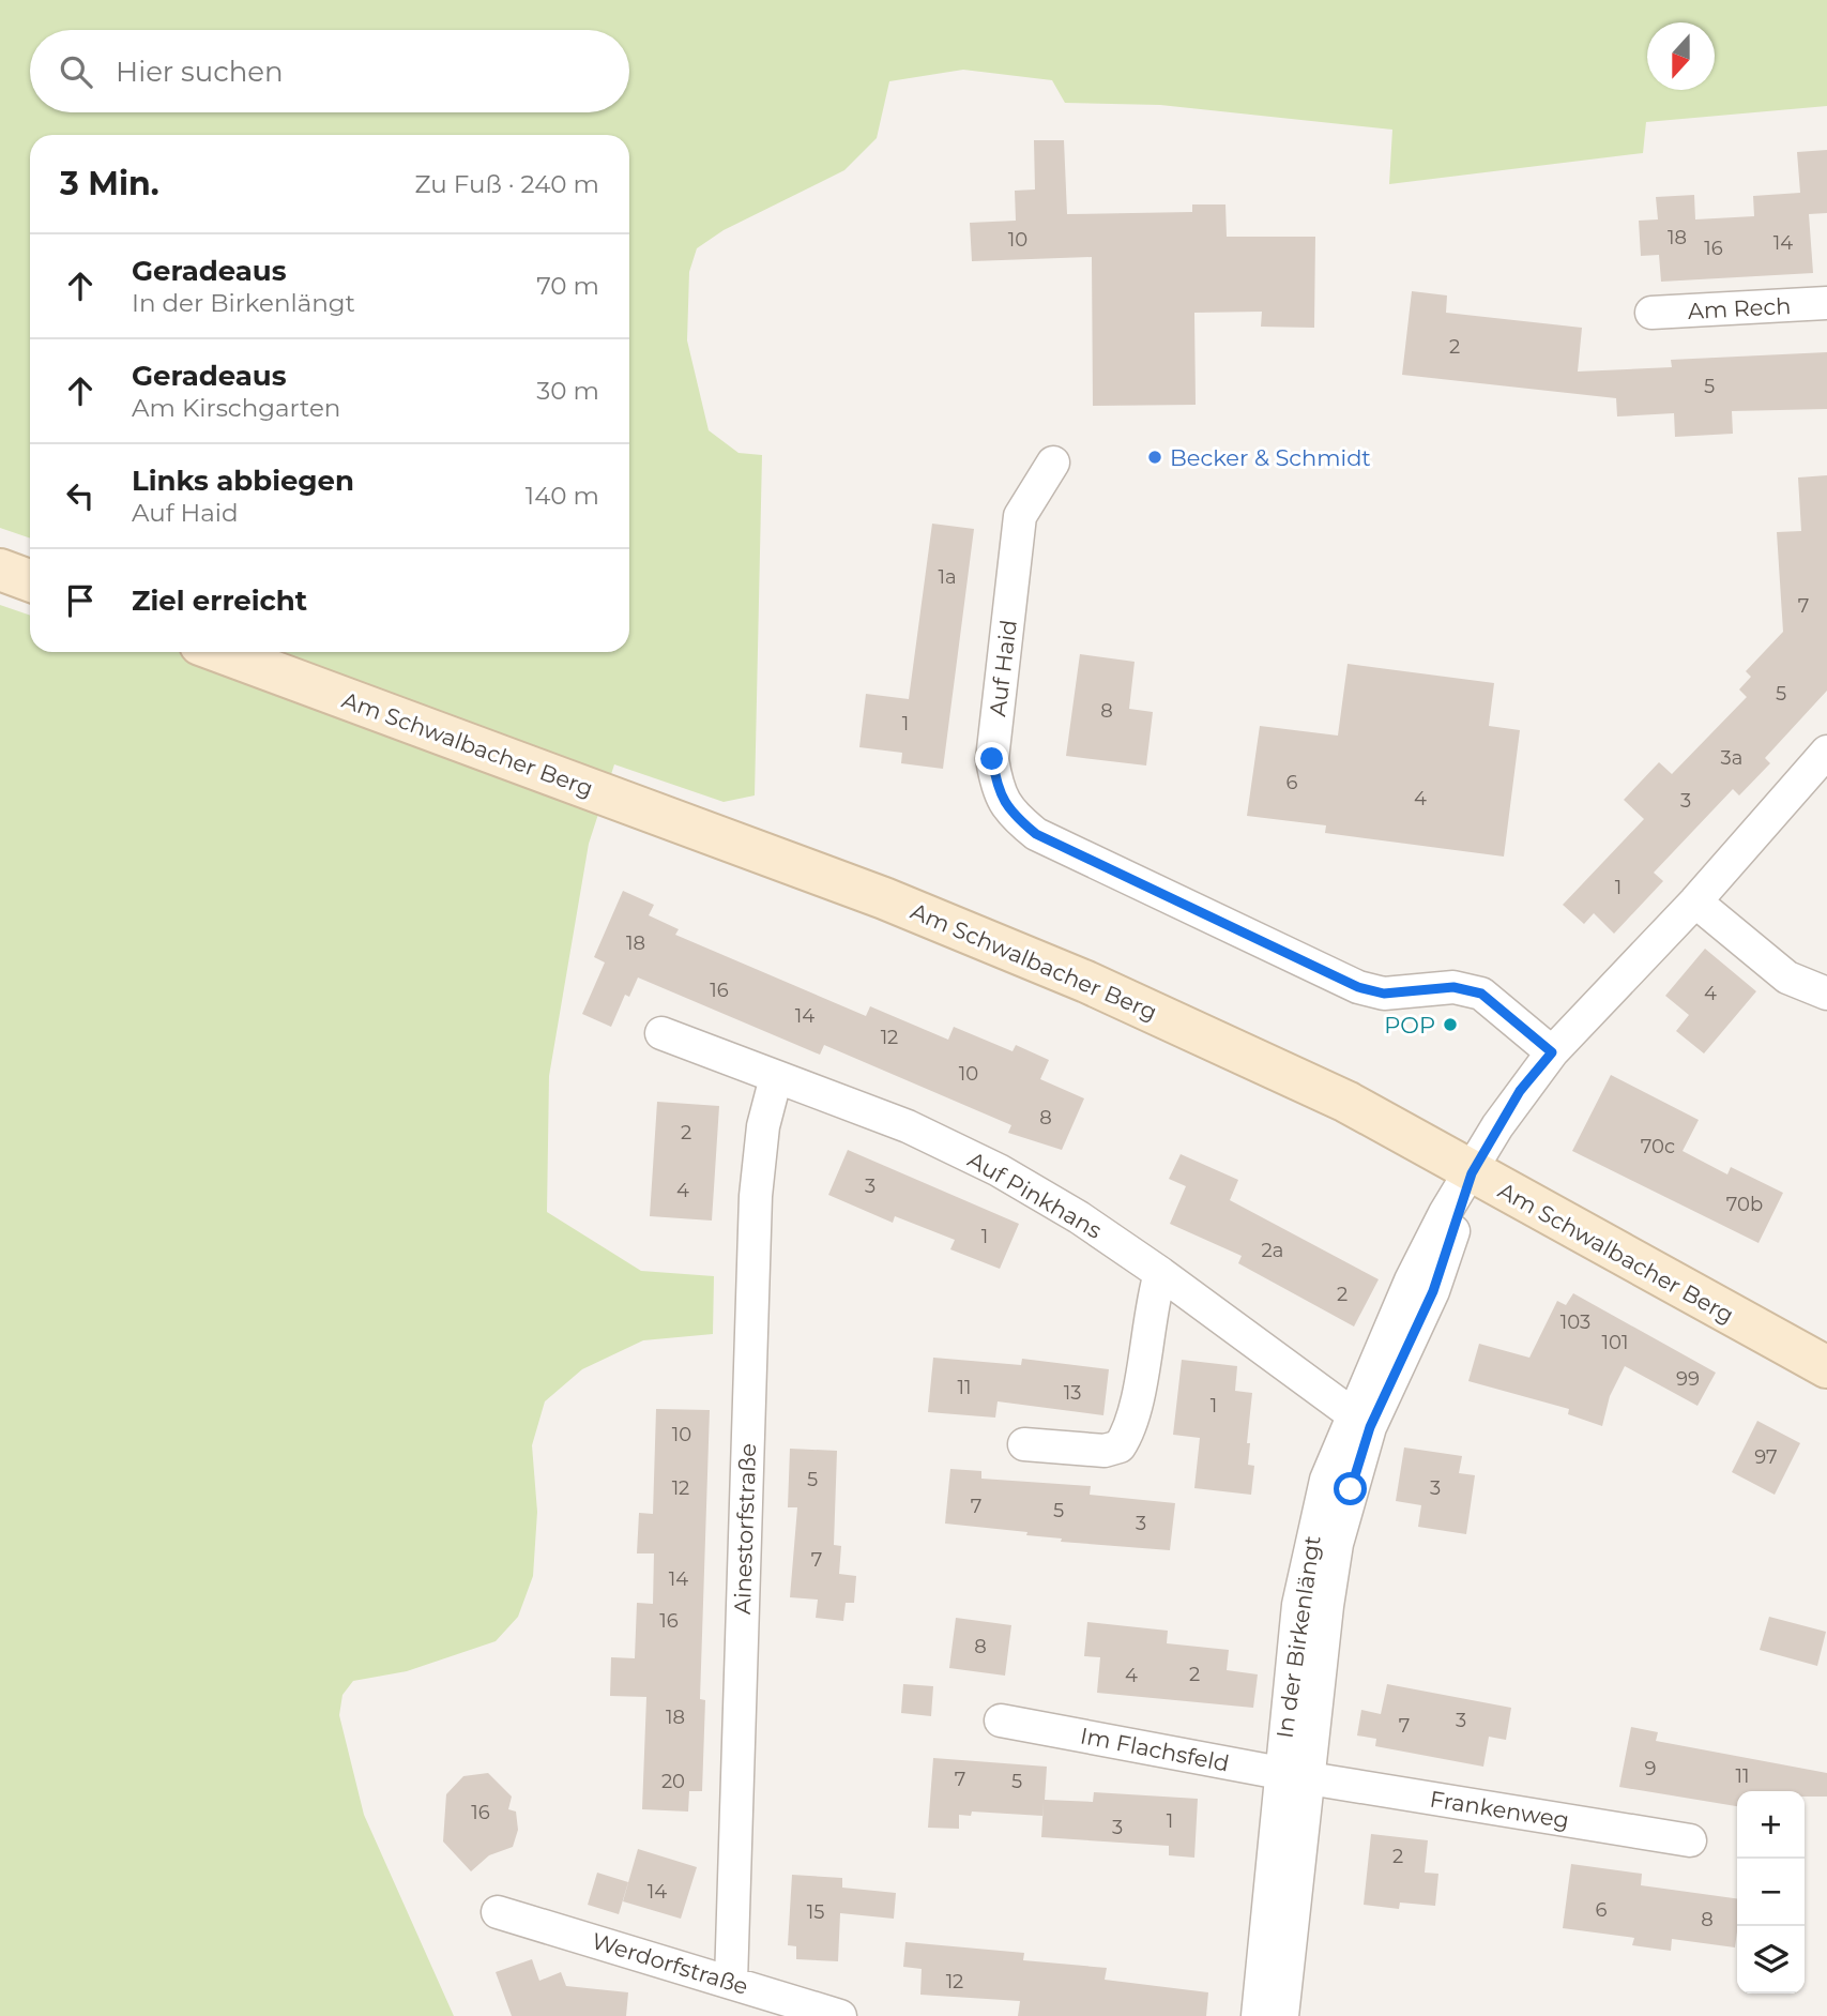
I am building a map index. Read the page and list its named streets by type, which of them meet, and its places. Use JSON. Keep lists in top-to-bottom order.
{
  "streets": {
    "main road": ["Am Schwalbacher Berg"],
    "street": [
      "Am Rech",
      "Auf Haid",
      "Auf Pinkhans",
      "Ainestorfstraße",
      "In der Birkenlängt",
      "Im Flachsfeld",
      "Frankenweg",
      "Werdorfstraße"
    ]
  },
  "crossings": [
    ["Auf Haid", "In der Birkenlängt"],
    ["Am Schwalbacher Berg", "In der Birkenlängt"],
    ["Auf Pinkhans", "Ainestorfstraße"],
    ["Auf Pinkhans", "In der Birkenlängt"],
    ["Ainestorfstraße", "Werdorfstraße"],
    ["In der Birkenlängt", "Im Flachsfeld"],
    ["In der Birkenlängt", "Frankenweg"],
    ["Im Flachsfeld", "Frankenweg"]
  ],
  "places": ["Becker & Schmidt", "POP"],
  "house_numbers": [
    "18",
    "10",
    "14",
    "16",
    "2",
    "5",
    "1a",
    "7",
    "5",
    "8",
    "1",
    "3a",
    "6",
    "4",
    "3",
    "1",
    "18",
    "16",
    "4",
    "14",
    "12",
    "10",
    "8",
    "2",
    "70c",
    "3",
    "4",
    "70b",
    "1",
    "2a",
    "2",
    "103",
    "101",
    "99",
    "11",
    "13",
    "1",
    "10",
    "97",
    "5",
    "12",
    "3",
    "7",
    "5",
    "3",
    "7",
    "14",
    "16",
    "8",
    "2",
    "4",
    "18",
    "3",
    "7",
    "9",
    "11",
    "7",
    "20",
    "5",
    "16",
    "1",
    "3",
    "2",
    "14",
    "6",
    "15",
    "8",
    "12"
  ],
  "north": "bottom",
  "page": {
    "search": "Hier suchen",
    "heading": ["3 Min.", "Zu Fuß · 240 m"],
    "list": [
      ["Geradeaus", "In der Birkenlängt", "70 m"],
      ["Geradeaus", "Am Kirschgarten", "30 m"],
      ["Links abbiegen", "Auf Haid", "140 m"],
      "Ziel erreicht"
    ],
    "map_buttons": ["+", "−"]
  }
}
